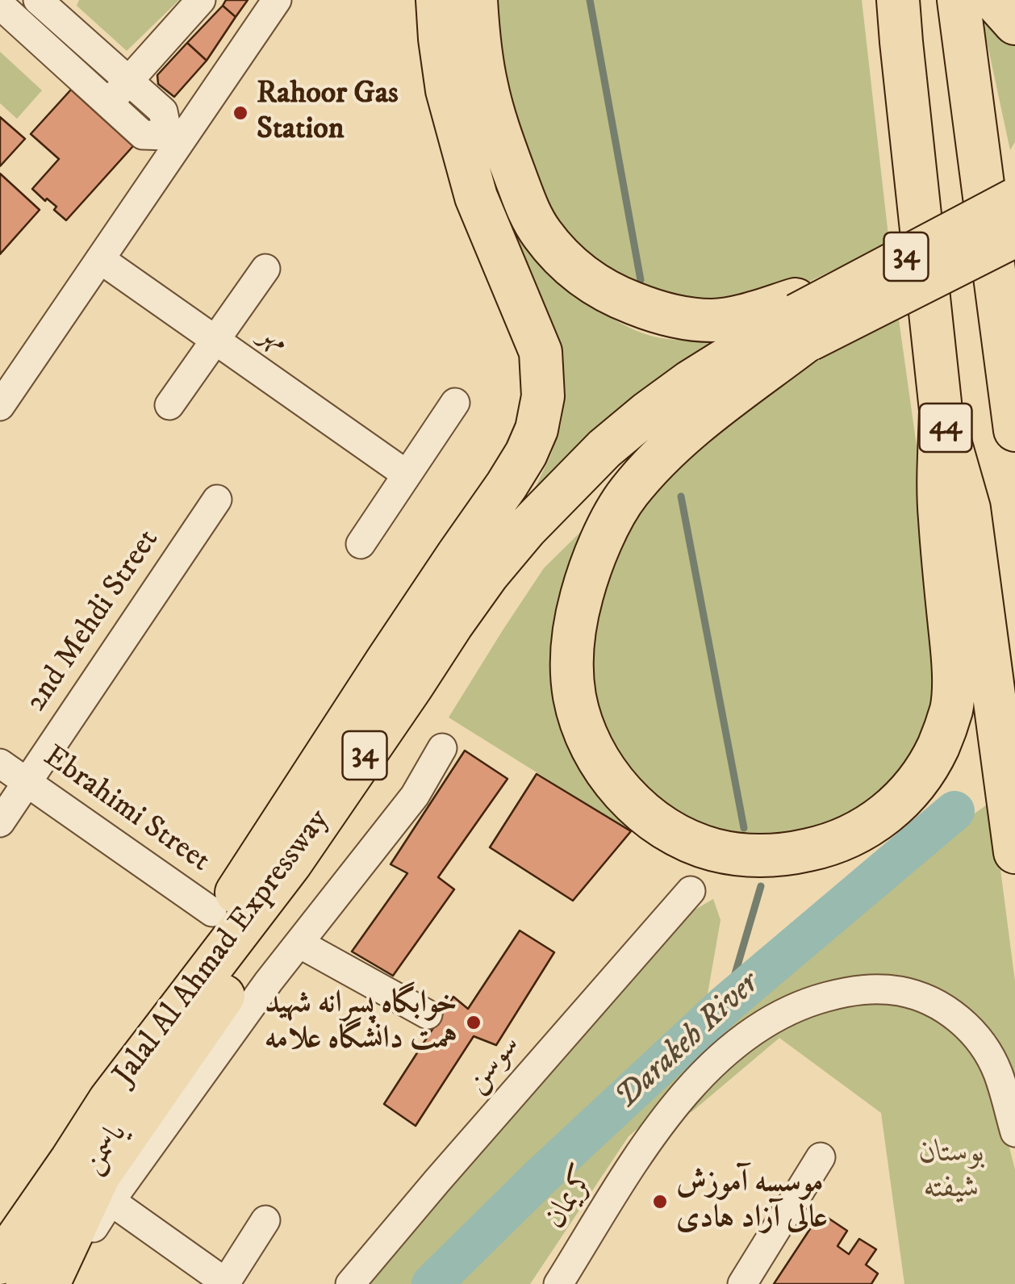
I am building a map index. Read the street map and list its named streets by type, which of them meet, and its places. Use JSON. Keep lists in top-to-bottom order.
{
  "streets": {
    "highway": ["34", "44", "Jalal Al Ahmad Expressway"],
    "street": [
      "مهر",
      "2nd Mehdi Street",
      "Ebrahimi Street",
      "سوسن",
      "یاسمن",
      "کریمان"
    ]
  },
  "crossings": [
    ["2nd Mehdi Street", "Ebrahimi Street"],
    ["Jalal Al Ahmad Expressway", "یاسمن"]
  ],
  "water": ["Darakeh River"],
  "parks": ["بوستان شیفته"],
  "places": ["Rahoor Gas Station", "خوابگاه پسرانه شهید همت دانشگاه علامه", "موسسه آموزش عالی آزاد هادی"]
}
